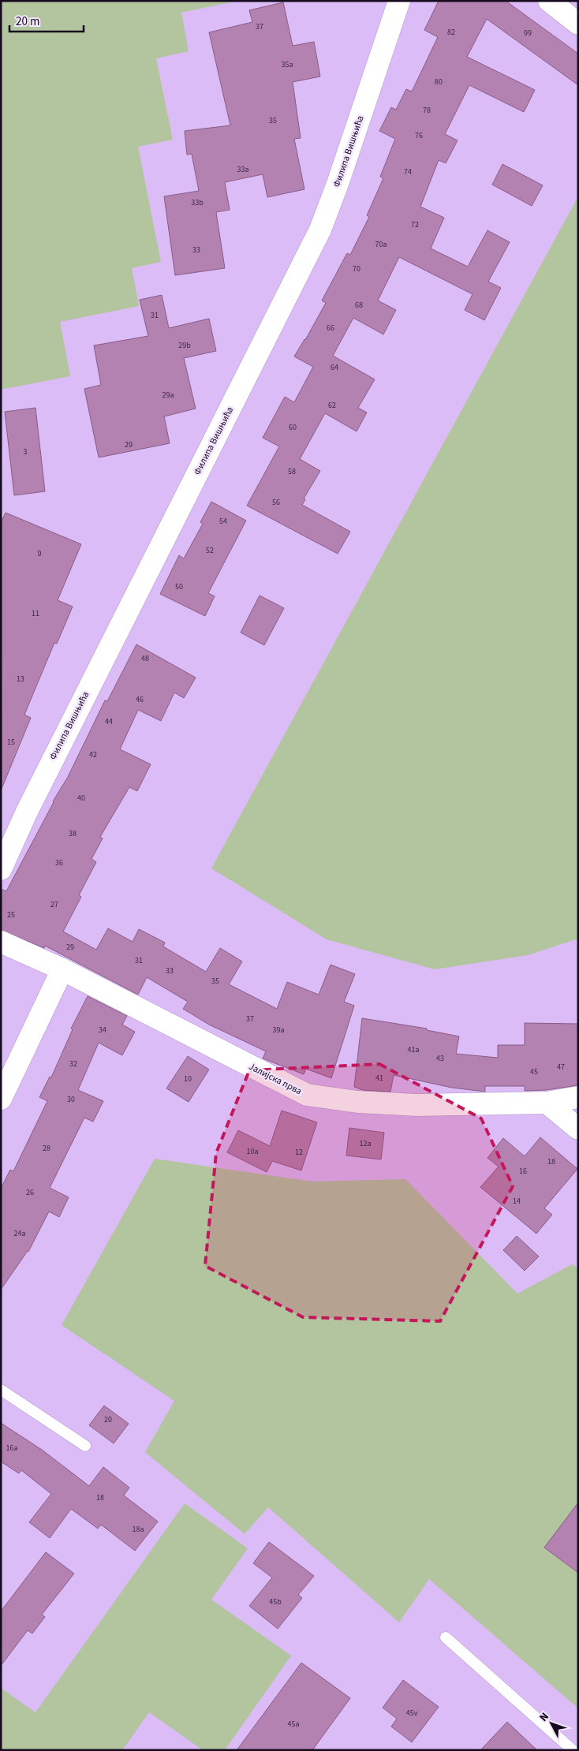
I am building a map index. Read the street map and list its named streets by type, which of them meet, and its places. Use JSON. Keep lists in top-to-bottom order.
{
  "streets": {
    "street": ["Филипа Вишњића", "Јалијска прва"]
  },
  "house_numbers": [
    "37",
    "82",
    "99",
    "35a",
    "80",
    "78",
    "35",
    "76",
    "33a",
    "74",
    "33b",
    "72",
    "70a",
    "33",
    "70",
    "68",
    "31",
    "66",
    "29b",
    "64",
    "29a",
    "62",
    "60",
    "29",
    "3",
    "58",
    "56",
    "54",
    "52",
    "9",
    "50",
    "11",
    "48",
    "13",
    "46",
    "44",
    "15",
    "42",
    "40",
    "38",
    "36",
    "27",
    "25",
    "29",
    "31",
    "33",
    "35",
    "37",
    "34",
    "39a",
    "41a",
    "43",
    "32",
    "47",
    "45",
    "41",
    "10",
    "30",
    "12a",
    "28",
    "10a",
    "12",
    "18",
    "16",
    "26",
    "14",
    "24a",
    "20",
    "16a",
    "18",
    "18a",
    "45b",
    "45v",
    "45a"
  ],
  "scale_bar": "20 m",
  "north": "top left"
}
